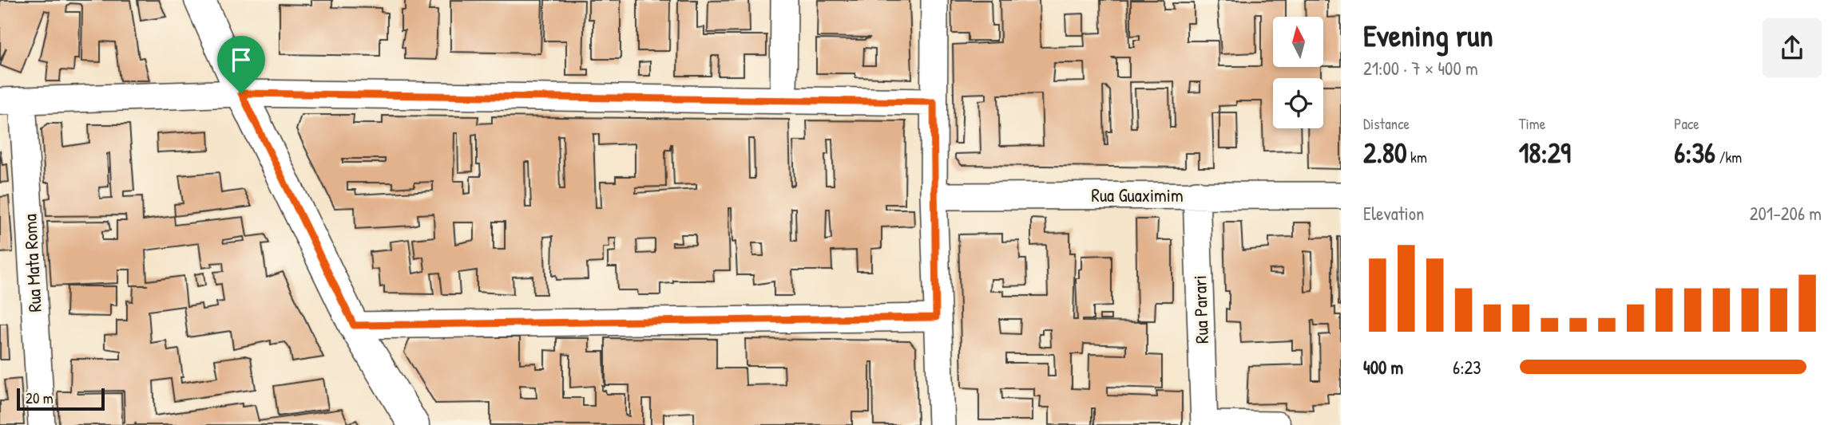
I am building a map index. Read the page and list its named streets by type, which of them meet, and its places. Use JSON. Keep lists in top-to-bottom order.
{
  "streets": {
    "street": ["Rua Guaximim", "Rua Mata Roma", "Rua Parari"]
  },
  "crossings": [
    ["Rua Guaximim", "Rua Parari"]
  ],
  "scale_bar": "20 m",
  "north": "top",
  "page": {
    "heading": ["Evening run", "21:00 · 7 × 400 m"],
    "stats": [
      ["Distance", "2.80 km"],
      ["Time", "18:29"],
      ["Pace", "6:36 /km"]
    ],
    "chart": ["Elevation", "201–206 m"],
    "list": [
      {
        "name": "400 m",
        "note": "6:23"
      }
    ],
    "scale": "20 m"
  }
}
